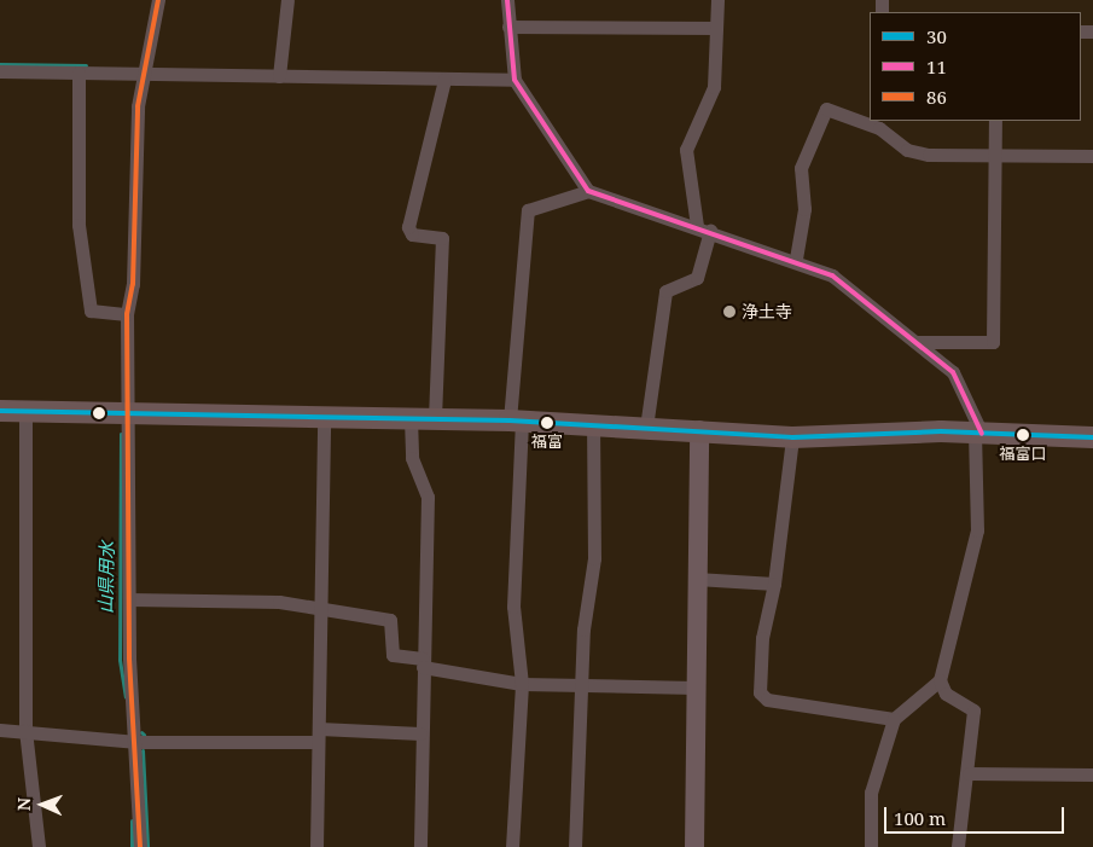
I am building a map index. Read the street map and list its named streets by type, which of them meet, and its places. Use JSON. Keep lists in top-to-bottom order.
{
  "water": ["山県用水"],
  "places": ["浄土寺", "福富", "福富口"],
  "lines": ["transit line 11", "transit line 86", "transit line 30"],
  "legend": ["30", "11", "86"],
  "scale_bar": "100 m",
  "north": "left"
}
